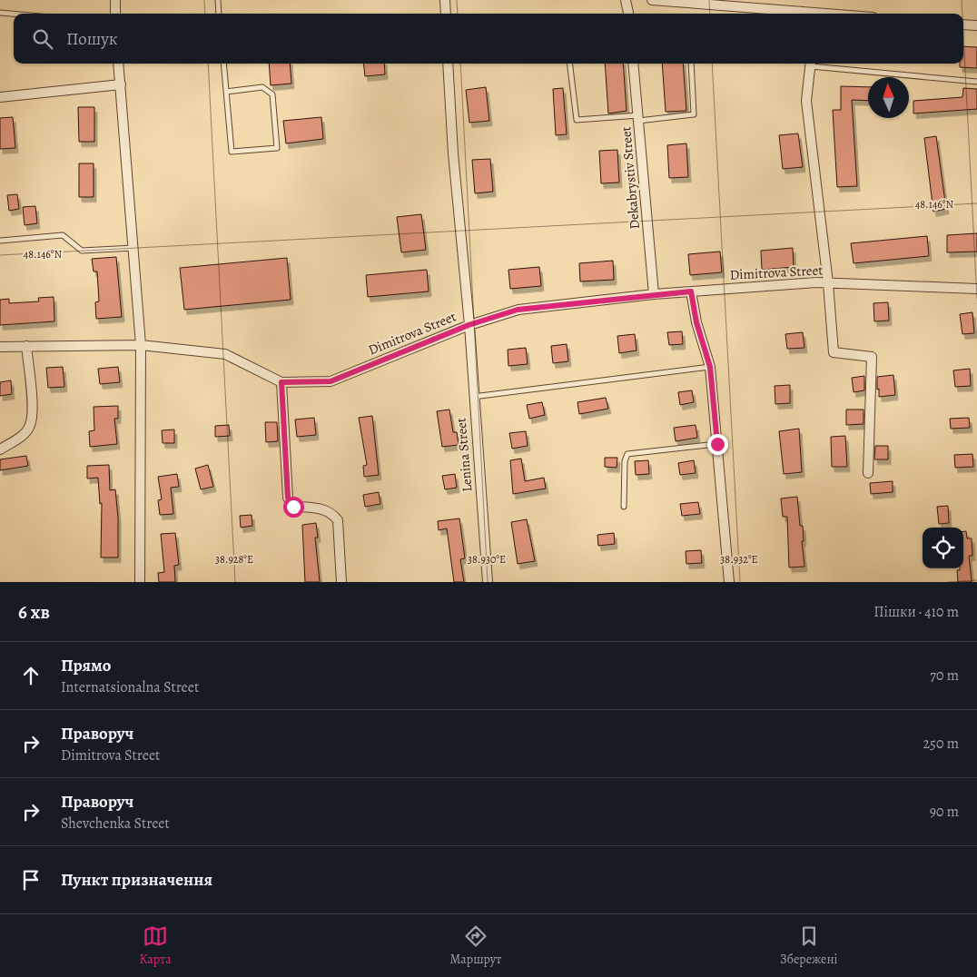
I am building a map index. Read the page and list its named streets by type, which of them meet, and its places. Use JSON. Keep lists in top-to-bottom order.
{
  "streets": {
    "street": ["Dekabrystiv Street", "Dimitrova Street", "Lenina Street"]
  },
  "crossings": [
    ["Dekabrystiv Street", "Dimitrova Street"],
    ["Dimitrova Street", "Lenina Street"]
  ],
  "north": "top",
  "page": {
    "search": "Пошук",
    "heading": ["6 хв", "Пішки · 410 m"],
    "list": [
      ["Прямо", "Internatsionalna Street", "70 m"],
      ["Праворуч", "Dimitrova Street", "250 m"],
      ["Праворуч", "Shevchenka Street", "90 m"],
      "Пункт призначення"
    ],
    "nav": ["Карта", "Маршрут", "Збережені"]
  },
  "coordinates": [
    "48.146°N",
    "38.928°E",
    "38.930°E",
    "38.932°E"
  ]
}
